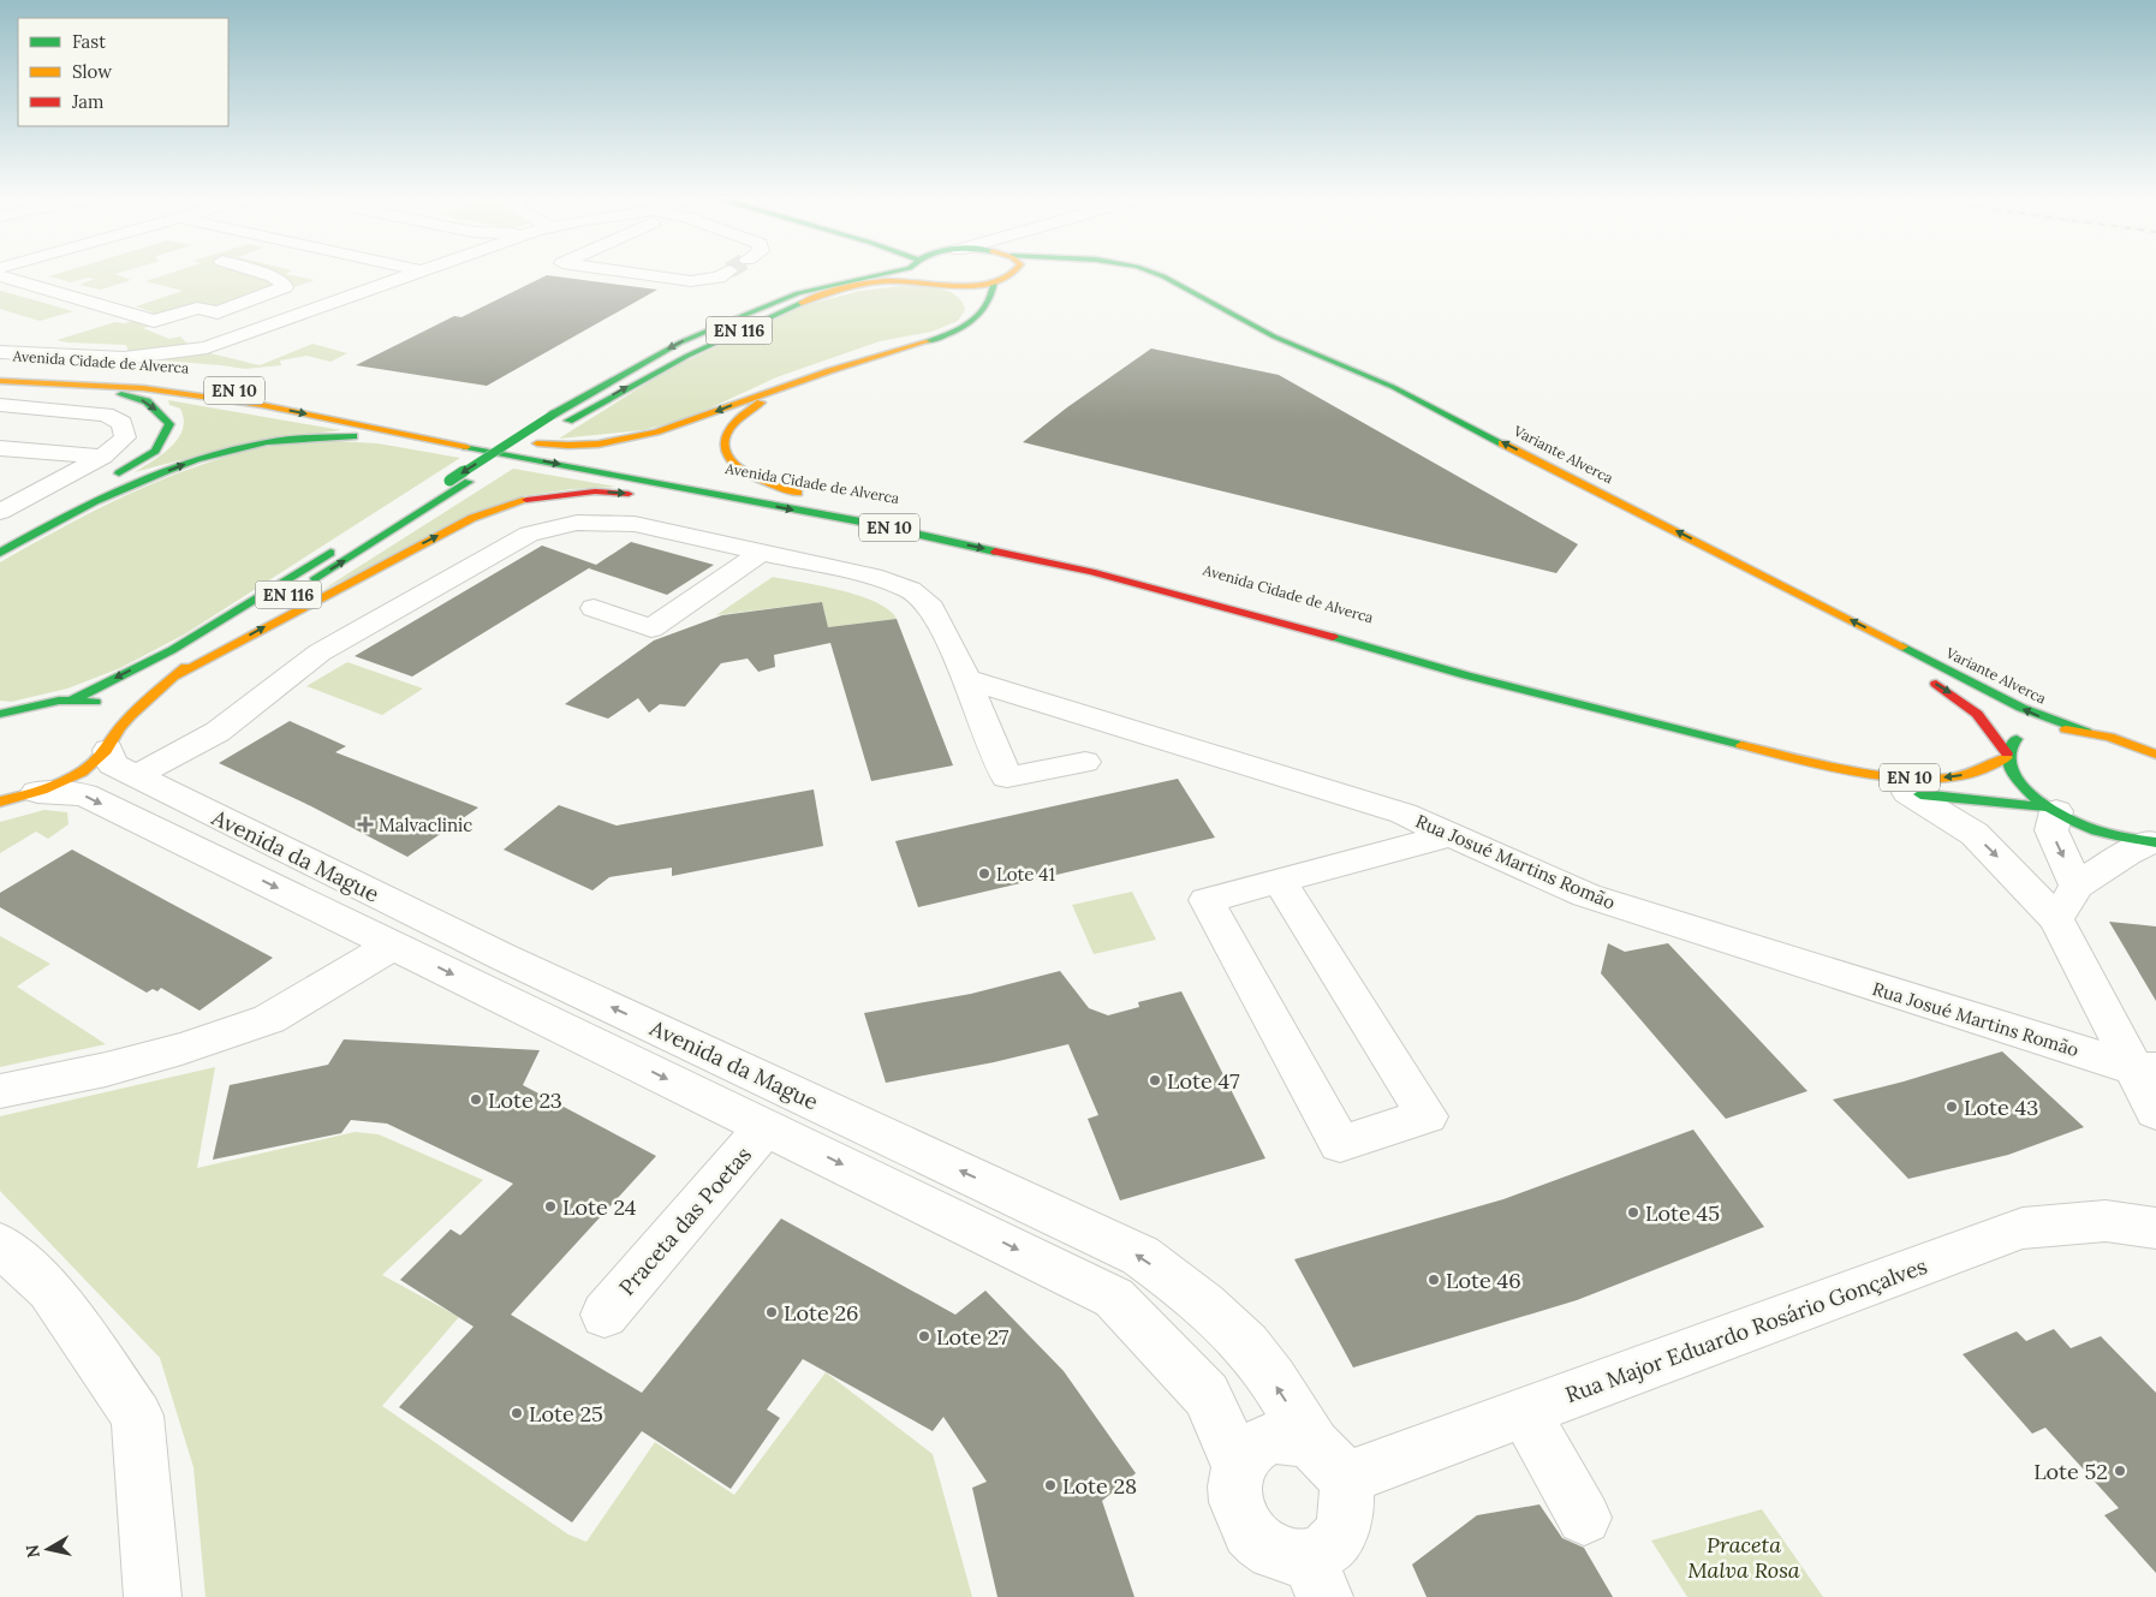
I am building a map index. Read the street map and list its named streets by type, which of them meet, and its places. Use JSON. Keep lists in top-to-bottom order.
{
  "streets": {
    "main road": [
      "EN 116",
      "Avenida Cidade de Alverca",
      "EN 10",
      "Variante Alverca"
    ],
    "street": [
      "Avenida da Mague",
      "Rua Josué Martins Romão",
      "Praceta das Poetas",
      "Rua Major Eduardo Rosário Gonçalves"
    ]
  },
  "crossings": [
    ["EN 116", "Avenida da Mague"],
    ["Avenida Cidade de Alverca", "EN 10"],
    ["Avenida Cidade de Alverca", "Variante Alverca"],
    ["EN 10", "Variante Alverca"],
    ["Avenida da Mague", "Praceta das Poetas"],
    ["Avenida da Mague", "Rua Major Eduardo Rosário Gonçalves"]
  ],
  "parks": ["Praceta Malva Rosa"],
  "places": {
    "health": ["Malvaclinic"],
    "other": [
      "Lote 41",
      "Lote 47",
      "Lote 23",
      "Lote 43",
      "Lote 24",
      "Lote 45",
      "Lote 46",
      "Lote 26",
      "Lote 27",
      "Lote 25",
      "Lote 52",
      "Lote 28"
    ]
  },
  "legend": ["Fast", "Slow", "Jam"],
  "north": "left"
}
